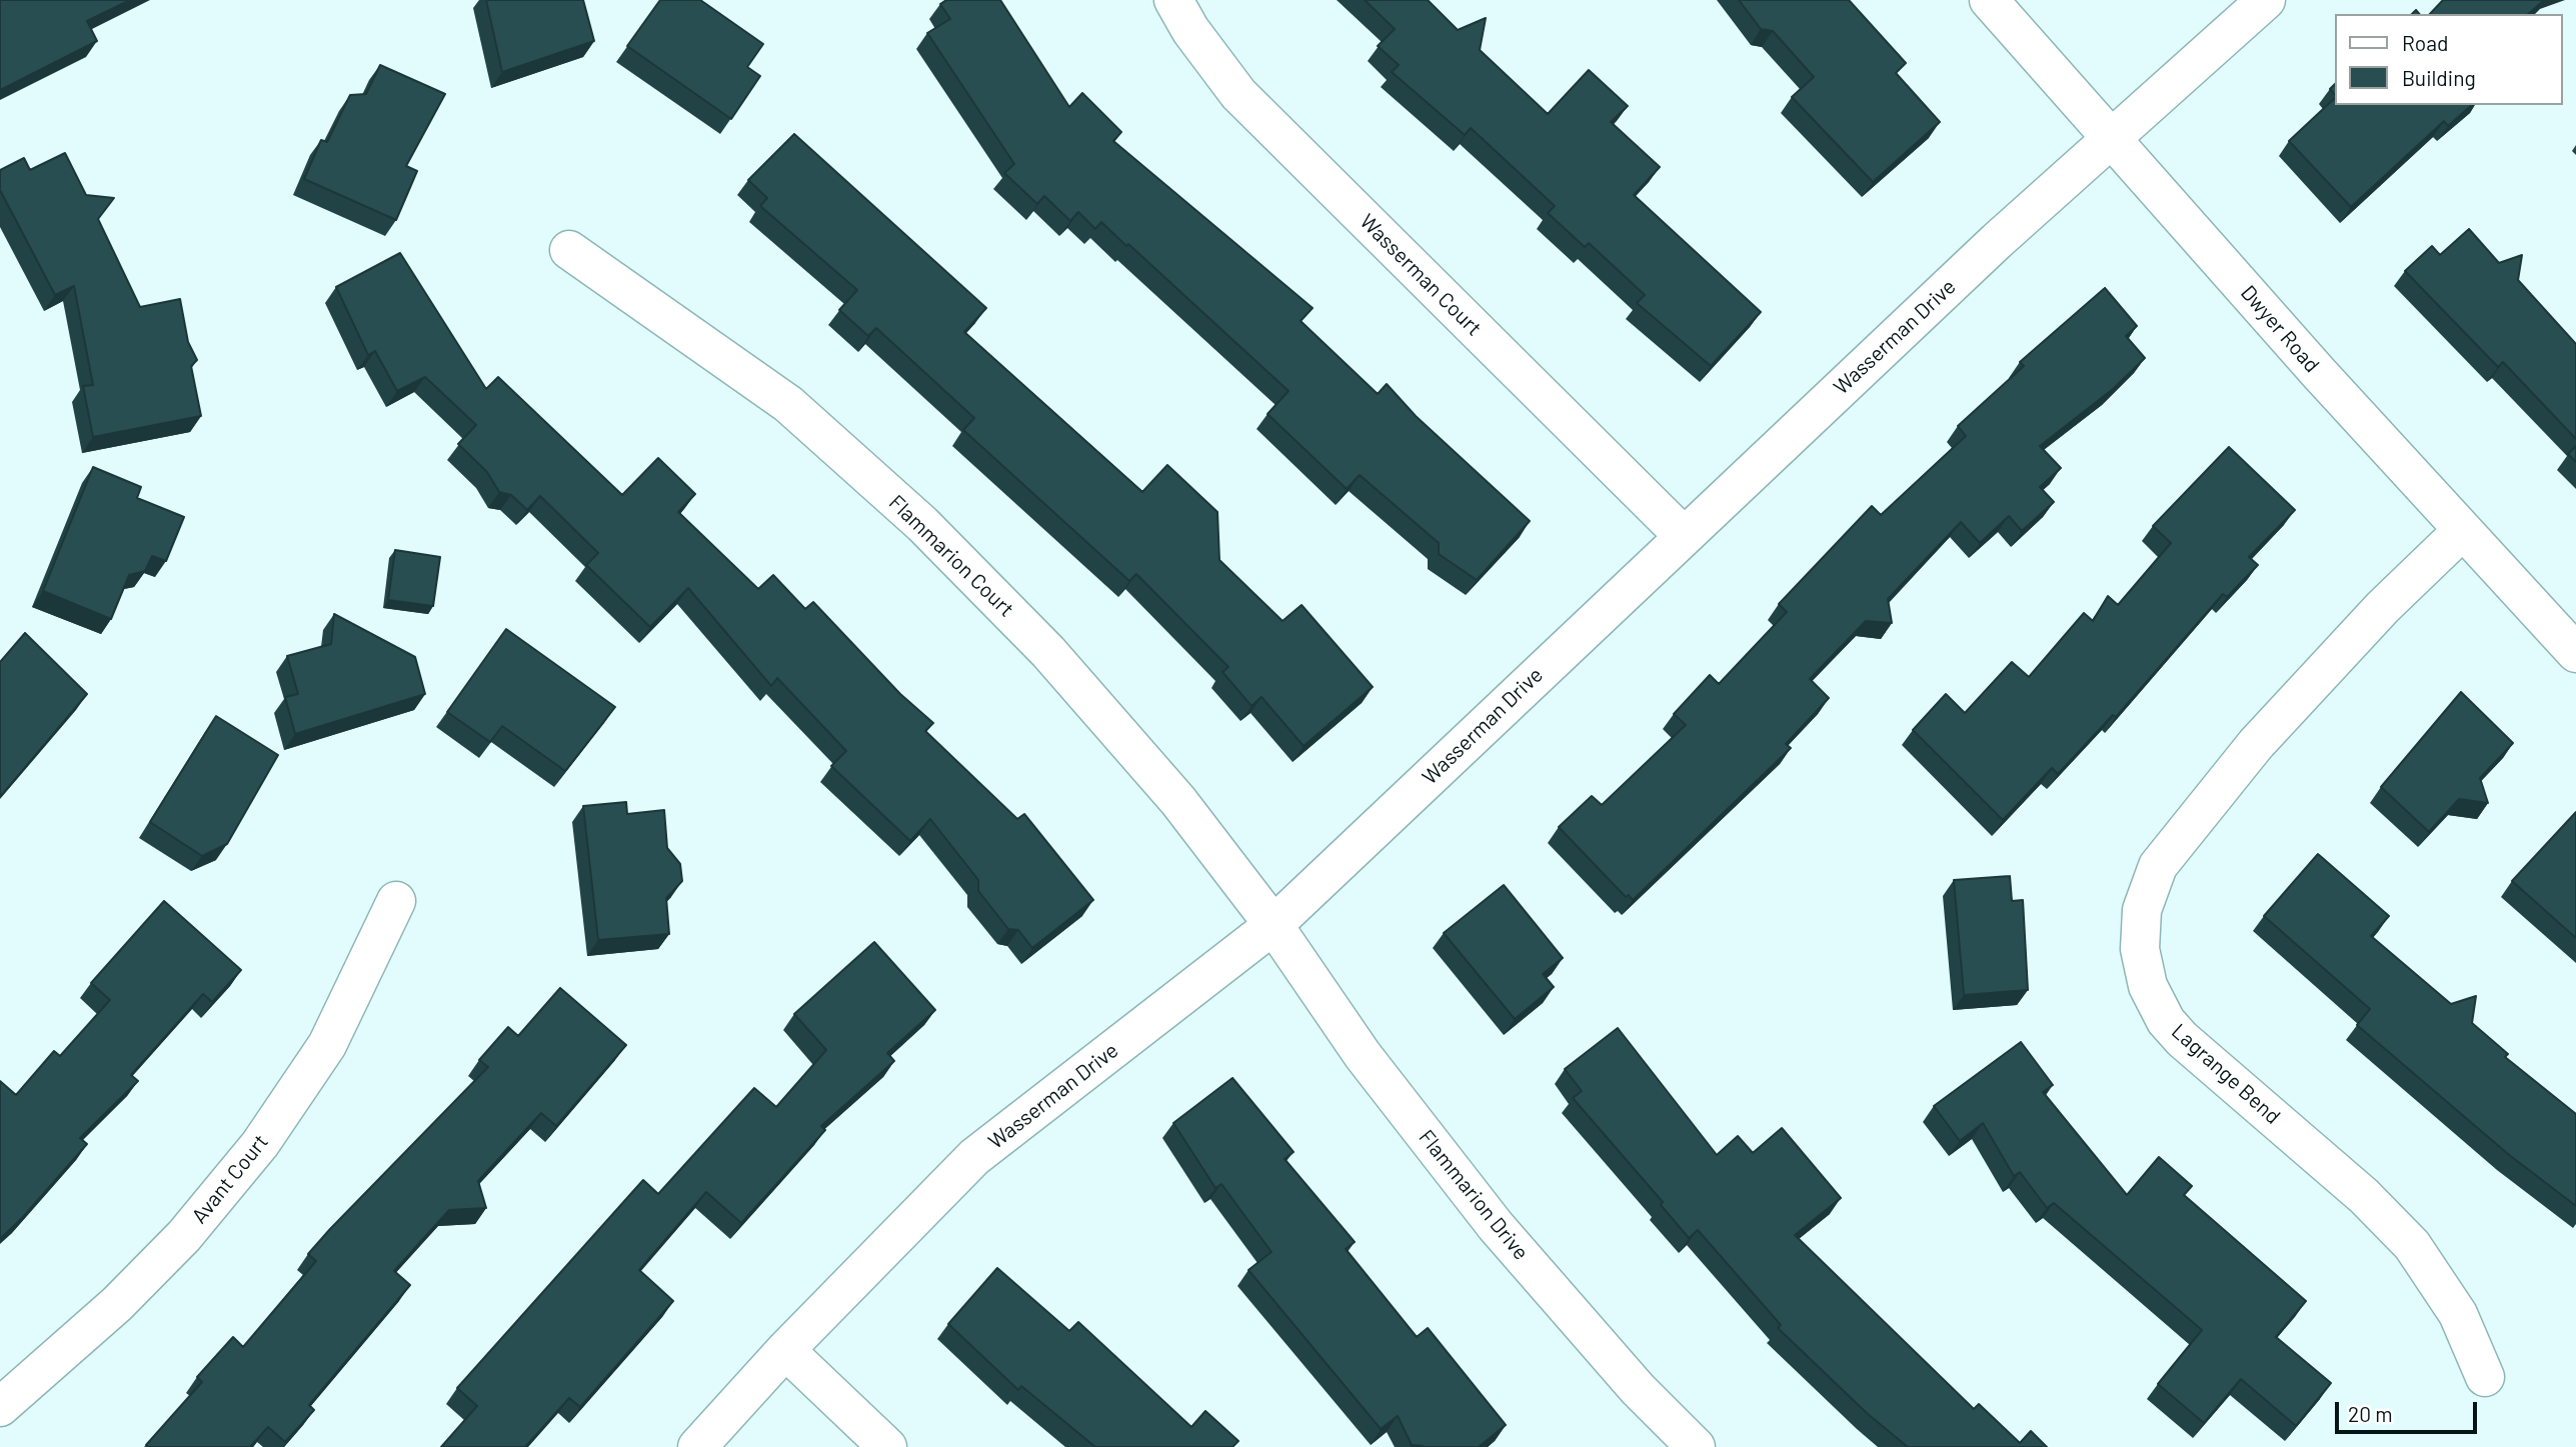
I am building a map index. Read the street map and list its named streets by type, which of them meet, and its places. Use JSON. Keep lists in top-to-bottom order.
{
  "streets": {
    "street": [
      "Wasserman Court",
      "Dwyer Road",
      "Wasserman Drive",
      "Flammarion Court",
      "Lagrange Bend",
      "Avant Court",
      "Flammarion Drive"
    ]
  },
  "crossings": [
    ["Wasserman Court", "Wasserman Drive"],
    ["Dwyer Road", "Wasserman Drive"],
    ["Dwyer Road", "Lagrange Bend"],
    ["Wasserman Drive", "Flammarion Court"],
    ["Wasserman Drive", "Flammarion Drive"],
    ["Flammarion Court", "Flammarion Drive"]
  ],
  "legend": ["Road", "Building"],
  "scale_bar": "20 m"
}
